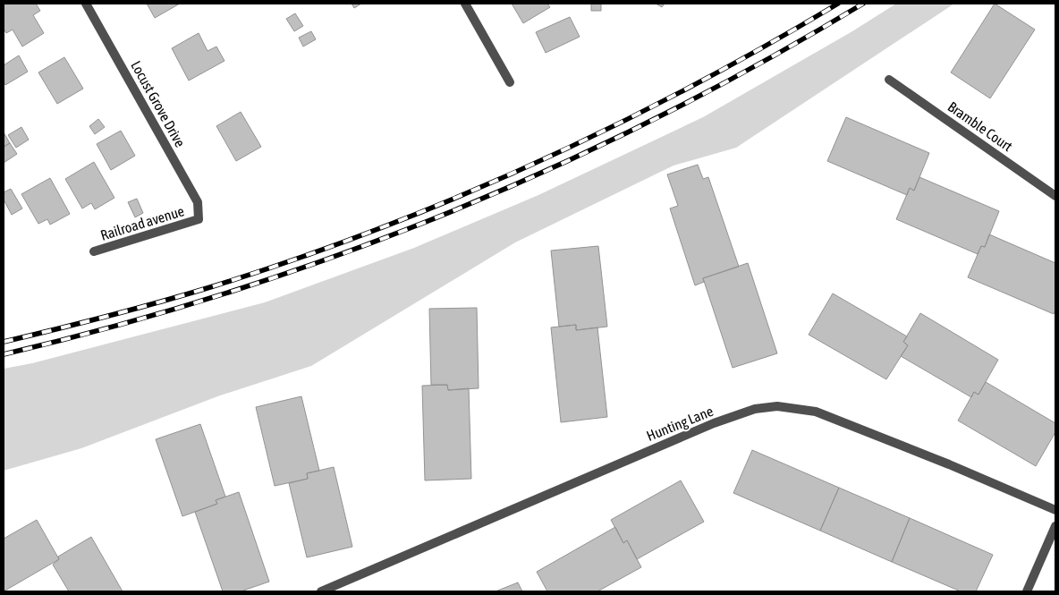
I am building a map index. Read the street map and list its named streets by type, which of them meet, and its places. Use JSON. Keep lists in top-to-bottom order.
{
  "streets": {
    "street": [
      "Locust Grove Drive",
      "Bramble Court",
      "Railroad avenue",
      "Hunting Lane"
    ]
  },
  "crossings": [
    ["Locust Grove Drive", "Railroad avenue"]
  ]
}
